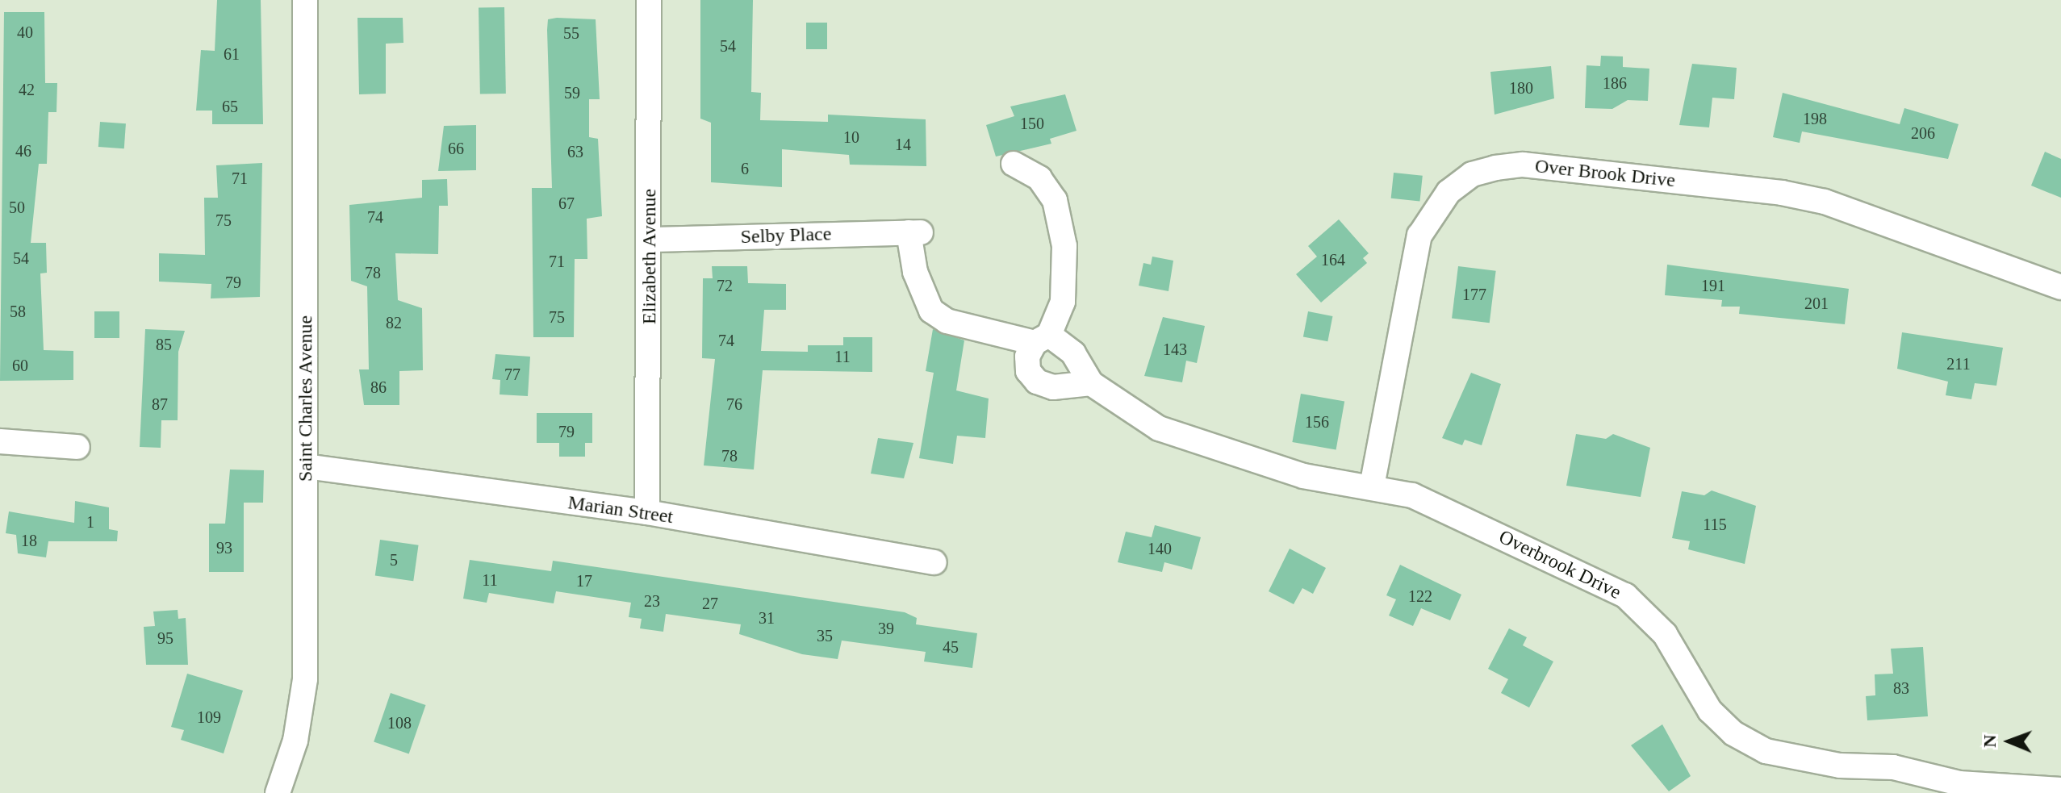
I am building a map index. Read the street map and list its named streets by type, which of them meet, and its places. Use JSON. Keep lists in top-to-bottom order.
{
  "streets": {
    "street": [
      "Over Brook Drive",
      "Selby Place",
      "Elizabeth Avenue",
      "Saint Charles Avenue",
      "Marian Street",
      "Overbrook Drive"
    ]
  },
  "crossings": [
    ["Over Brook Drive", "Overbrook Drive"],
    ["Selby Place", "Elizabeth Avenue"],
    ["Elizabeth Avenue", "Marian Street"],
    ["Saint Charles Avenue", "Marian Street"]
  ],
  "house_numbers": [
    "40",
    "55",
    "54",
    "61",
    "186",
    "180",
    "42",
    "59",
    "65",
    "198",
    "150",
    "206",
    "10",
    "14",
    "66",
    "46",
    "63",
    "6",
    "71",
    "67",
    "50",
    "74",
    "75",
    "54",
    "164",
    "71",
    "78",
    "79",
    "72",
    "191",
    "177",
    "201",
    "58",
    "75",
    "82",
    "74",
    "85",
    "143",
    "11",
    "211",
    "60",
    "77",
    "86",
    "87",
    "76",
    "156",
    "79",
    "78",
    "1",
    "115",
    "18",
    "93",
    "140",
    "5",
    "11",
    "17",
    "122",
    "23",
    "27",
    "31",
    "39",
    "35",
    "95",
    "45",
    "83",
    "109",
    "108"
  ],
  "north": "left"
}
